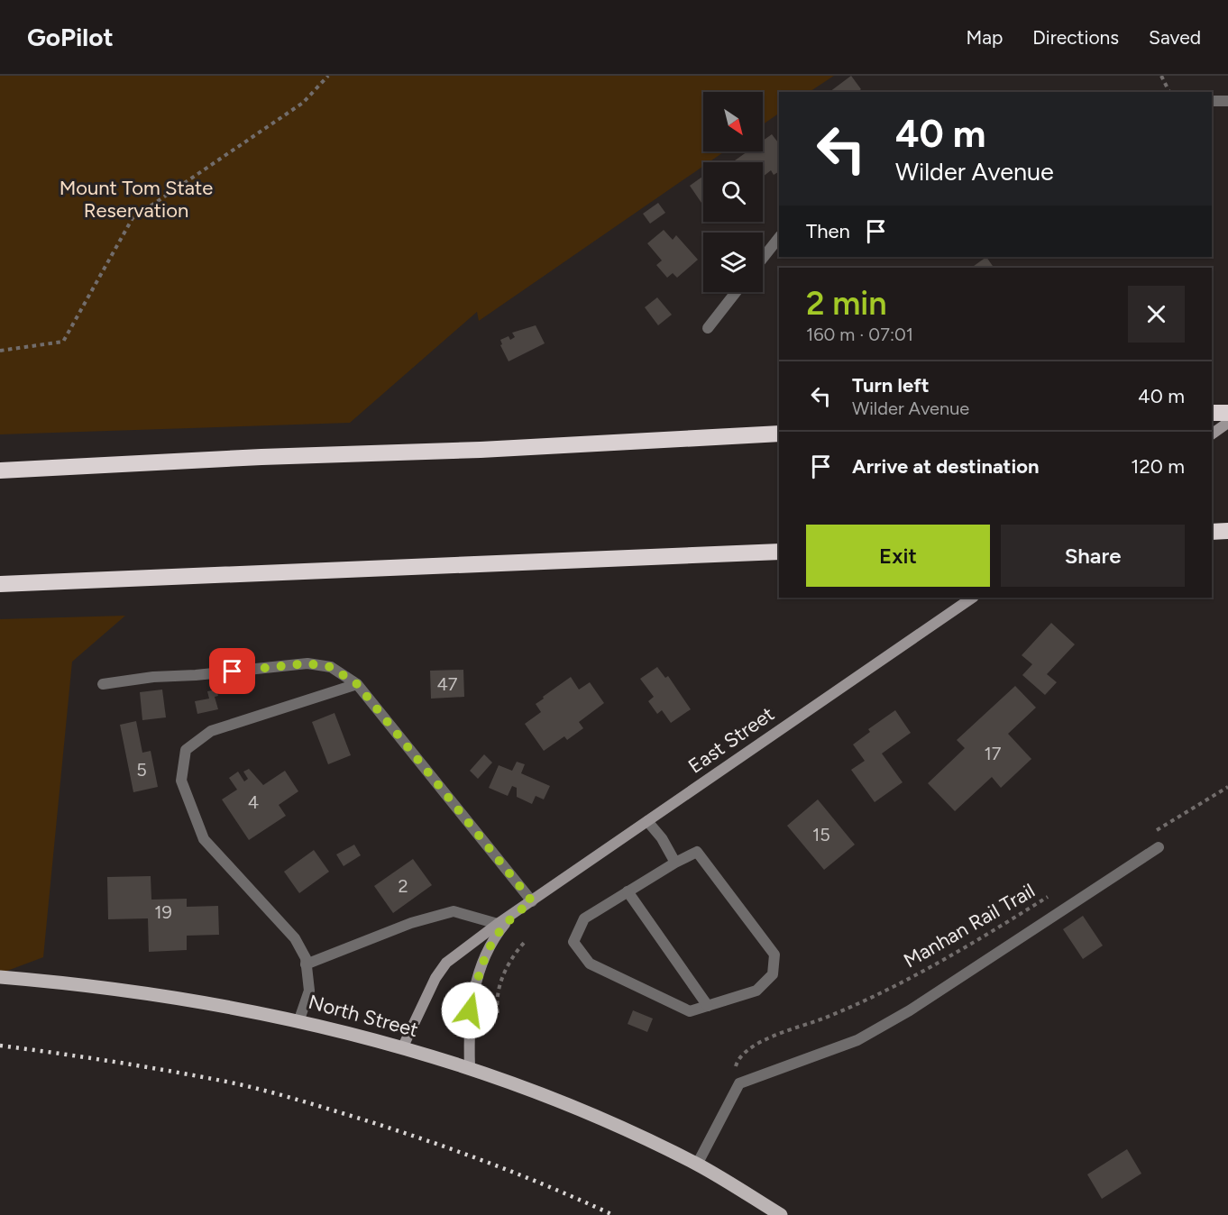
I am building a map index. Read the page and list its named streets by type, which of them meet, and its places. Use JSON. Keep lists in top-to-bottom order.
{
  "streets": {
    "main road": ["East Street", "North Street"],
    "path": ["Manhan Rail Trail"]
  },
  "crossings": [
    ["East Street", "North Street"]
  ],
  "parks": ["Mount Tom State Reservation"],
  "house_numbers": [
    "47",
    "17",
    "5",
    "4",
    "15",
    "2",
    "19"
  ],
  "north": "bottom right",
  "page": {
    "header": "GoPilot",
    "nav": ["Map", "Directions", "Saved"],
    "turn": ["40 m", "Wilder Avenue"],
    "then": "Then",
    "heading": ["2 min", "160 m · 07:01"],
    "list": [
      {
        "name": "Turn left",
        "note": "Wilder Avenue",
        "value": "40 m"
      },
      {
        "name": "Arrive at destination",
        "value": "120 m"
      }
    ],
    "buttons": ["Exit", "Share"]
  }
}
